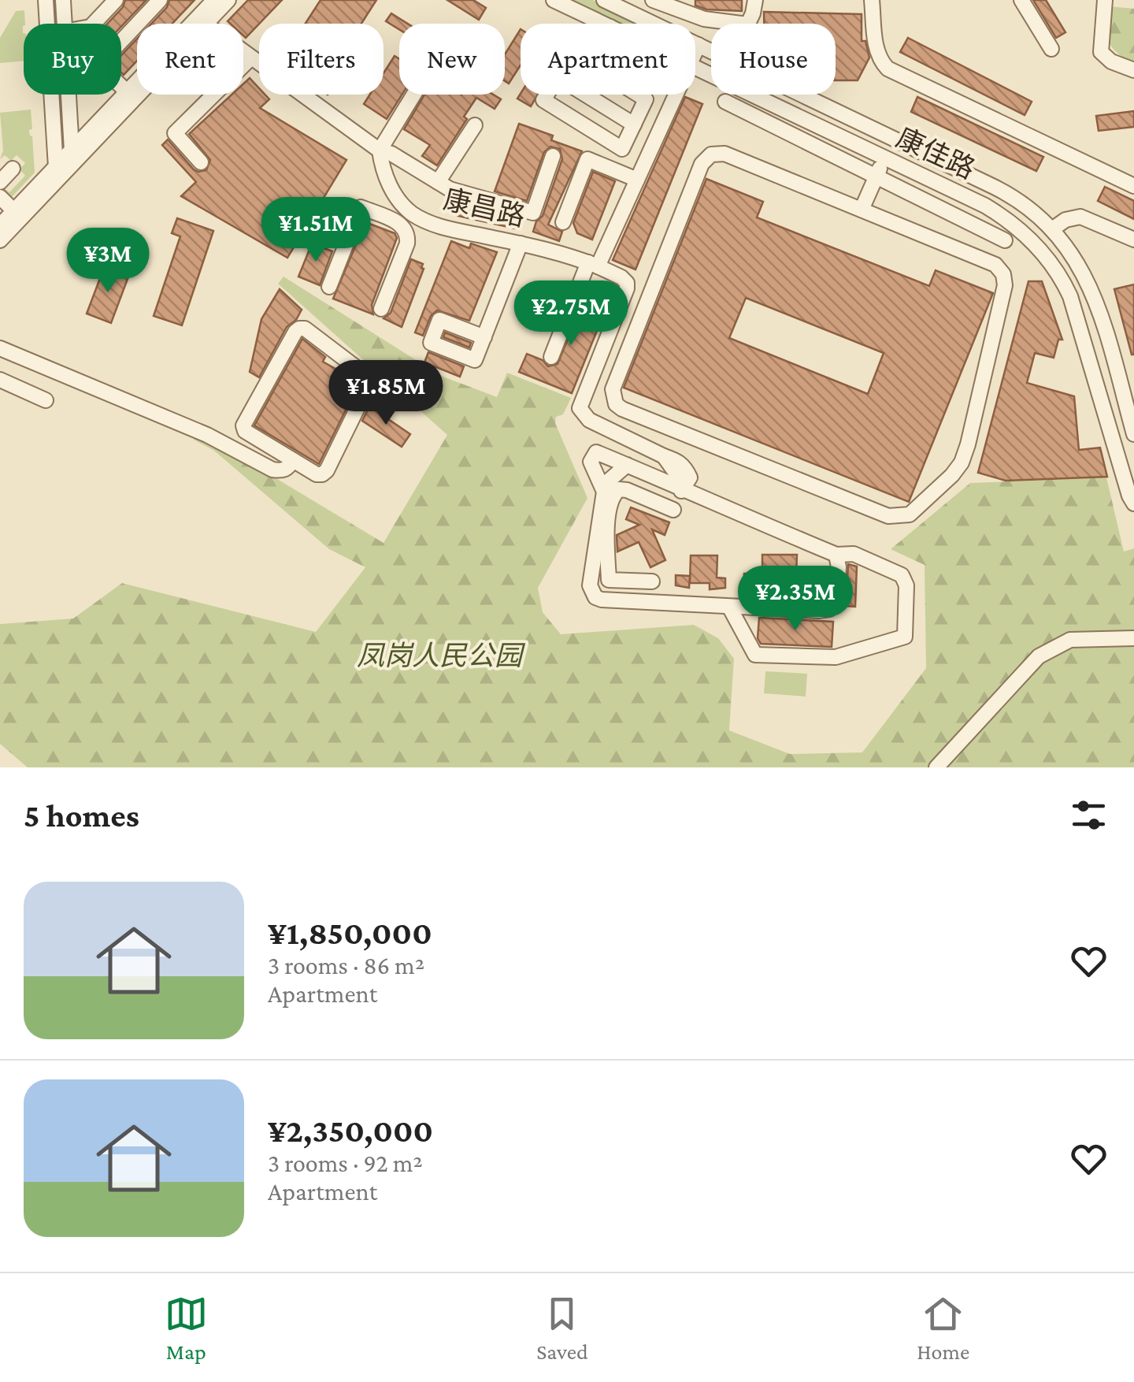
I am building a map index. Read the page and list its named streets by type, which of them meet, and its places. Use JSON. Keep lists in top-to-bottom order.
{
  "streets": {
    "street": ["康佳路", "康昌路"]
  },
  "parks": ["凤岗人民公园"],
  "page": {
    "chip": [
      "Buy",
      "Rent",
      "Filters",
      "New",
      "Apartment",
      "House"
    ],
    "price": [
      "¥1.51M",
      "¥3M",
      "¥2.75M",
      "¥1.85M",
      "¥2.35M"
    ],
    "heading": "5 homes",
    "list": [
      {
        "name": "¥1,850,000",
        "note": "3 rooms · 86 m² · Apartment"
      },
      {
        "name": "¥2,350,000",
        "note": "3 rooms · 92 m² · Apartment"
      }
    ],
    "tabs": ["Map", "Saved", "Home"]
  }
}
